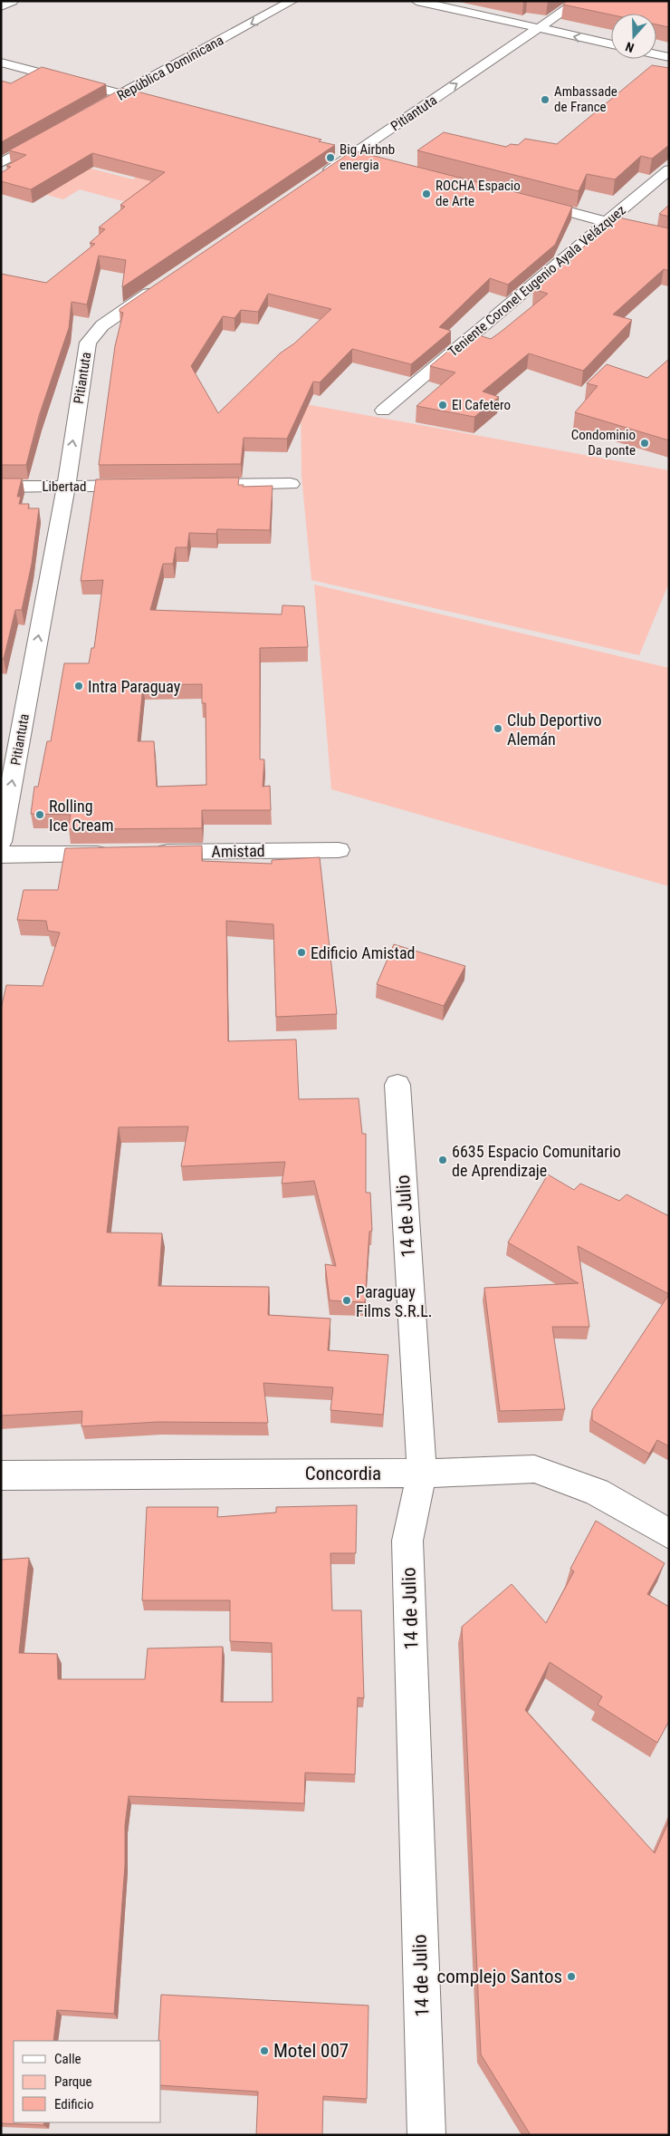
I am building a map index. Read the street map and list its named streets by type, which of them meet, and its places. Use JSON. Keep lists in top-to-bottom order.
{
  "streets": {
    "street": [
      "República Dominicana",
      "Pitiantuta",
      "Teniente Coronel Eugenio Ayala Velázquez",
      "Libertad",
      "Amistad",
      "14 de Julio",
      "Concordia"
    ]
  },
  "crossings": [
    ["Pitiantuta", "Libertad"],
    ["14 de Julio", "Concordia"]
  ],
  "one_way": ["República Dominicana", "Pitiantuta"],
  "places": [
    "Ambassade de France",
    "Big Airbnb energia",
    "ROCHA Espacio de Arte",
    "El Cafetero",
    "Condominio Da ponte",
    "Intra Paraguay",
    "Club Deportivo Alemán",
    "Rolling Ice Cream",
    "Edificio Amistad",
    "6635 Espacio Comunitario de Aprendizaje",
    "Paraguay Films S.R.L.",
    "complejo Santos",
    "Motel 007"
  ],
  "legend": ["Calle", "Parque", "Edificio"],
  "north": "bottom"
}
